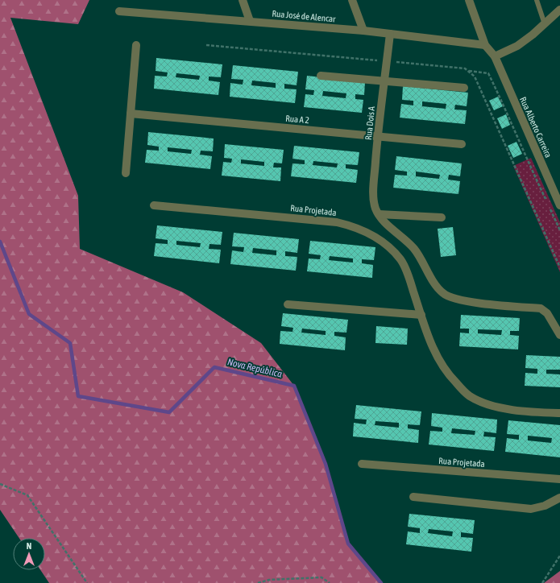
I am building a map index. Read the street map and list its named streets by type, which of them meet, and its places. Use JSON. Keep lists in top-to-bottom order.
{
  "streets": {
    "street": [
      "Rua José de Alencar",
      "Rua A 2",
      "Rua Dois A",
      "Rua Alberto Carreira",
      "Rua Projetada"
    ]
  },
  "crossings": [
    ["Rua José de Alencar", "Rua Dois A"],
    ["Rua José de Alencar", "Rua Alberto Carreira"],
    ["Rua A 2", "Rua Dois A"]
  ],
  "water": ["Nova República"],
  "north": "top"
}
